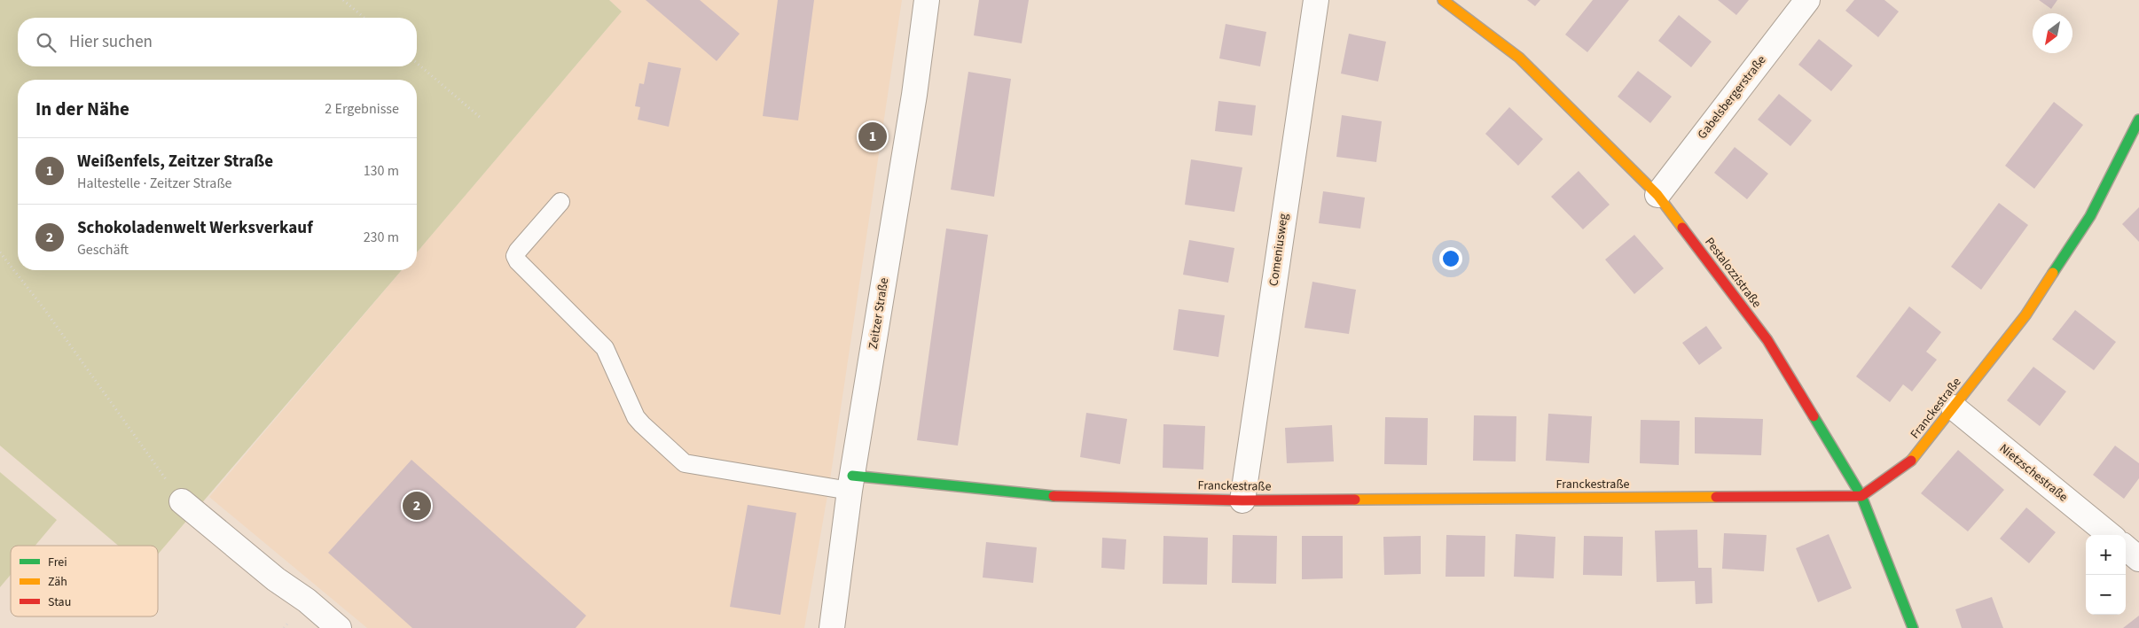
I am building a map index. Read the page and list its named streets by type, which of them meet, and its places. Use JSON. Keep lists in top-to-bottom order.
{
  "streets": {
    "street": [
      "Gabelsbergerstraße",
      "Comeniusweg",
      "Pestalozzistraße",
      "Zeitzer Straße",
      "Franckestraße",
      "Nietzschestraße"
    ]
  },
  "crossings": [
    ["Gabelsbergerstraße", "Pestalozzistraße"],
    ["Comeniusweg", "Franckestraße"],
    ["Pestalozzistraße", "Franckestraße"],
    ["Zeitzer Straße", "Franckestraße"],
    ["Franckestraße", "Nietzschestraße"]
  ],
  "legend": ["Frei", "Zäh", "Stau"],
  "north": "bottom left",
  "page": {
    "search": "Hier suchen",
    "heading": ["In der Nähe", "2 Ergebnisse"],
    "pins": ["1", "2"],
    "list": [
      {
        "mark": "1",
        "name": "Weißenfels, Zeitzer Straße",
        "note": "Haltestelle · Zeitzer Straße",
        "value": "130 m"
      },
      {
        "mark": "2",
        "name": "Schokoladenwelt Werksverkauf",
        "note": "Geschäft",
        "value": "230 m"
      }
    ],
    "map_buttons": ["+", "−"]
  }
}
